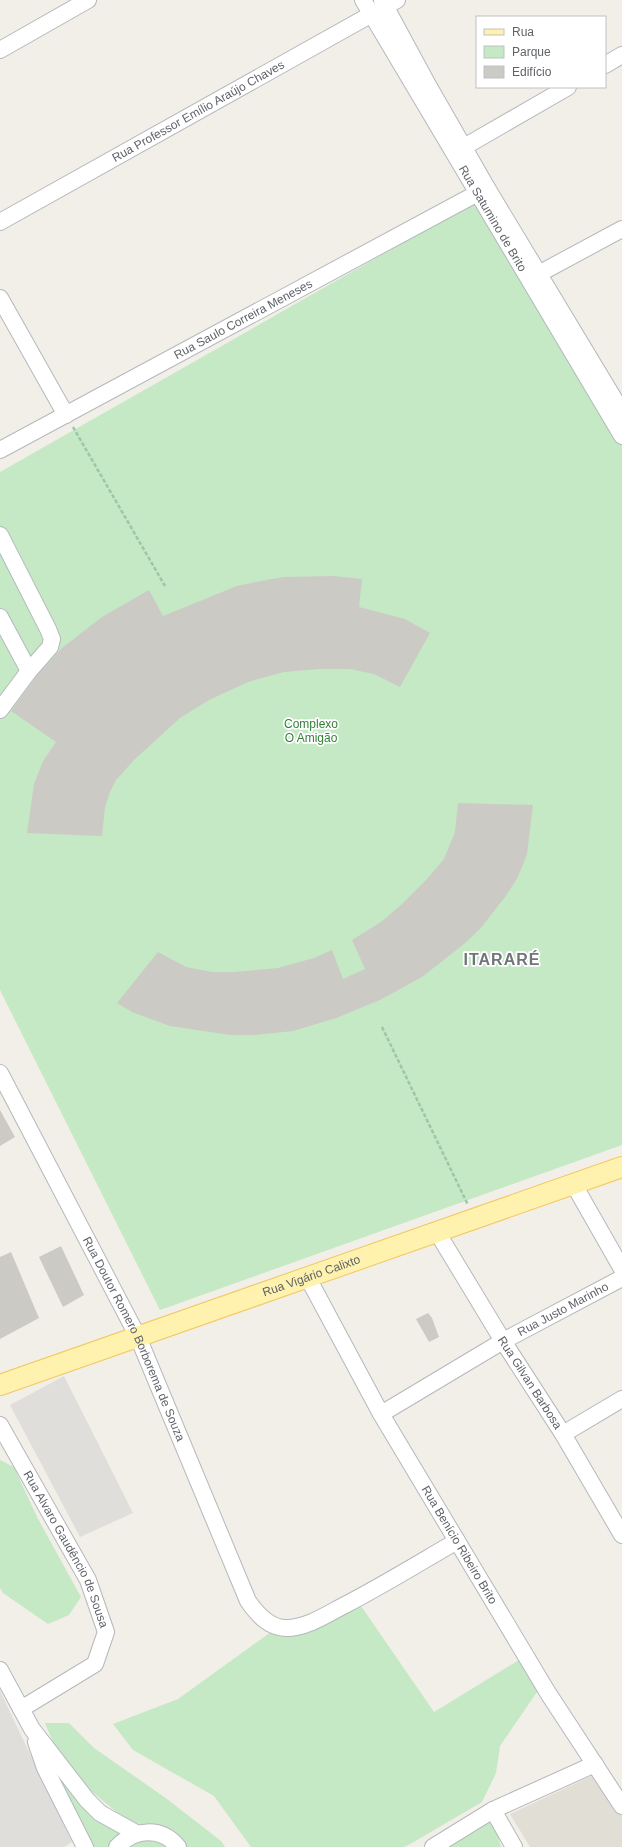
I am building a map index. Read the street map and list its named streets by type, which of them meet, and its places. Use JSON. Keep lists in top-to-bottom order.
{
  "streets": {
    "main road": ["Rua Vigário Calixto"],
    "street": [
      "Rua Professor Emílio Araújo Chaves",
      "Rua Satumino de Brito",
      "Rua Saulo Correira Meneses",
      "Rua Justo Marinho",
      "Rua Doutor Romero Borborema de Souza",
      "Rua Gilvan Barbosa",
      "Rua Benício Ribeiro Brito",
      "Rua Alvaro Gaudêncio de Sousa"
    ]
  },
  "crossings": [
    ["Rua Professor Emílio Araújo Chaves", "Rua Satumino de Brito"],
    ["Rua Satumino de Brito", "Rua Saulo Correira Meneses"],
    ["Rua Vigário Calixto", "Rua Doutor Romero Borborema de Souza"],
    ["Rua Vigário Calixto", "Rua Gilvan Barbosa"],
    ["Rua Vigário Calixto", "Rua Benício Ribeiro Brito"],
    ["Rua Justo Marinho", "Rua Gilvan Barbosa"],
    ["Rua Justo Marinho", "Rua Benício Ribeiro Brito"],
    ["Rua Doutor Romero Borborema de Souza", "Rua Benício Ribeiro Brito"]
  ],
  "districts": ["ITARARÉ"],
  "parks": ["Complexo O Amigão"],
  "legend": ["Rua", "Parque", "Edifício"]
}
